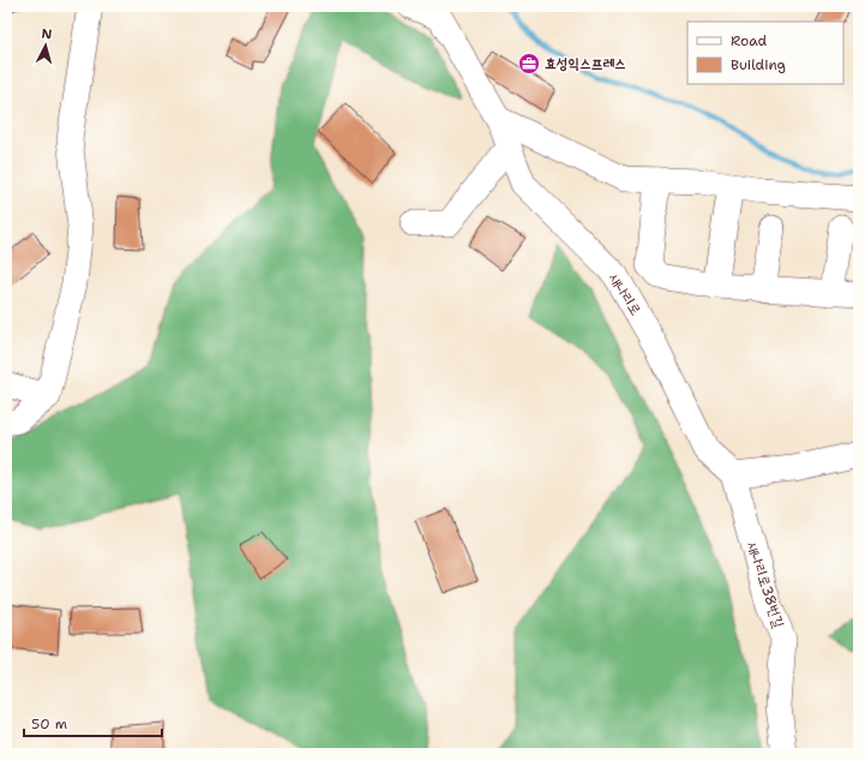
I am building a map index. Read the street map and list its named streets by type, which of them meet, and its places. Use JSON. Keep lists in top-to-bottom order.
{
  "streets": {
    "street": ["새나리로", "새나리로38번길"]
  },
  "crossings": [
    ["새나리로", "새나리로38번길"]
  ],
  "places": {
    "office": ["효성익스프레스"]
  },
  "legend": ["Road", "Building"],
  "scale_bar": "50 m",
  "north": "top"
}
